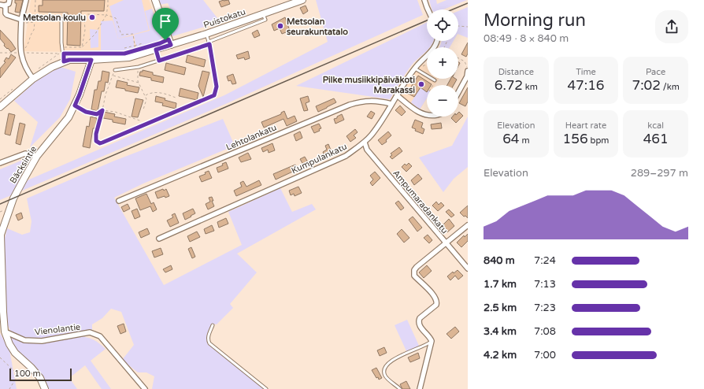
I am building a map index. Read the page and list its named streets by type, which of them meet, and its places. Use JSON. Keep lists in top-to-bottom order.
{
  "streets": {
    "street": [
      "Puistokatu",
      "Lehtolankatu",
      "Kumpulankatu",
      "Bäcksintie",
      "Ampumaradankatu",
      "Vienolantie"
    ]
  },
  "crossings": [
    ["Puistokatu", "Bäcksintie"],
    ["Lehtolankatu", "Kumpulankatu"],
    ["Kumpulankatu", "Ampumaradankatu"],
    ["Bäcksintie", "Vienolantie"]
  ],
  "places": ["Metsolan koulu", "Metsolan seurakuntatalo", "Pilke musiikkipäiväkoti Marakassi"],
  "scale_bar": "100 m",
  "page": {
    "heading": ["Morning run", "08:49 · 8 × 840 m"],
    "map_buttons": ["+", "−"],
    "stats": [
      ["Distance", "6.72 km"],
      ["Time", "47:16"],
      ["Pace", "7:02 /km"],
      ["Elevation", "64 m"],
      ["Heart rate", "156 bpm"],
      ["kcal", "461"]
    ],
    "chart": ["Elevation", "289–297 m"],
    "list": [
      {
        "name": "840 m",
        "note": "7:24"
      },
      {
        "name": "1.7 km",
        "note": "7:13"
      },
      {
        "name": "2.5 km",
        "note": "7:23"
      },
      {
        "name": "3.4 km",
        "note": "7:08"
      },
      {
        "name": "4.2 km",
        "note": "7:00"
      }
    ],
    "scale": "100 m"
  }
}
